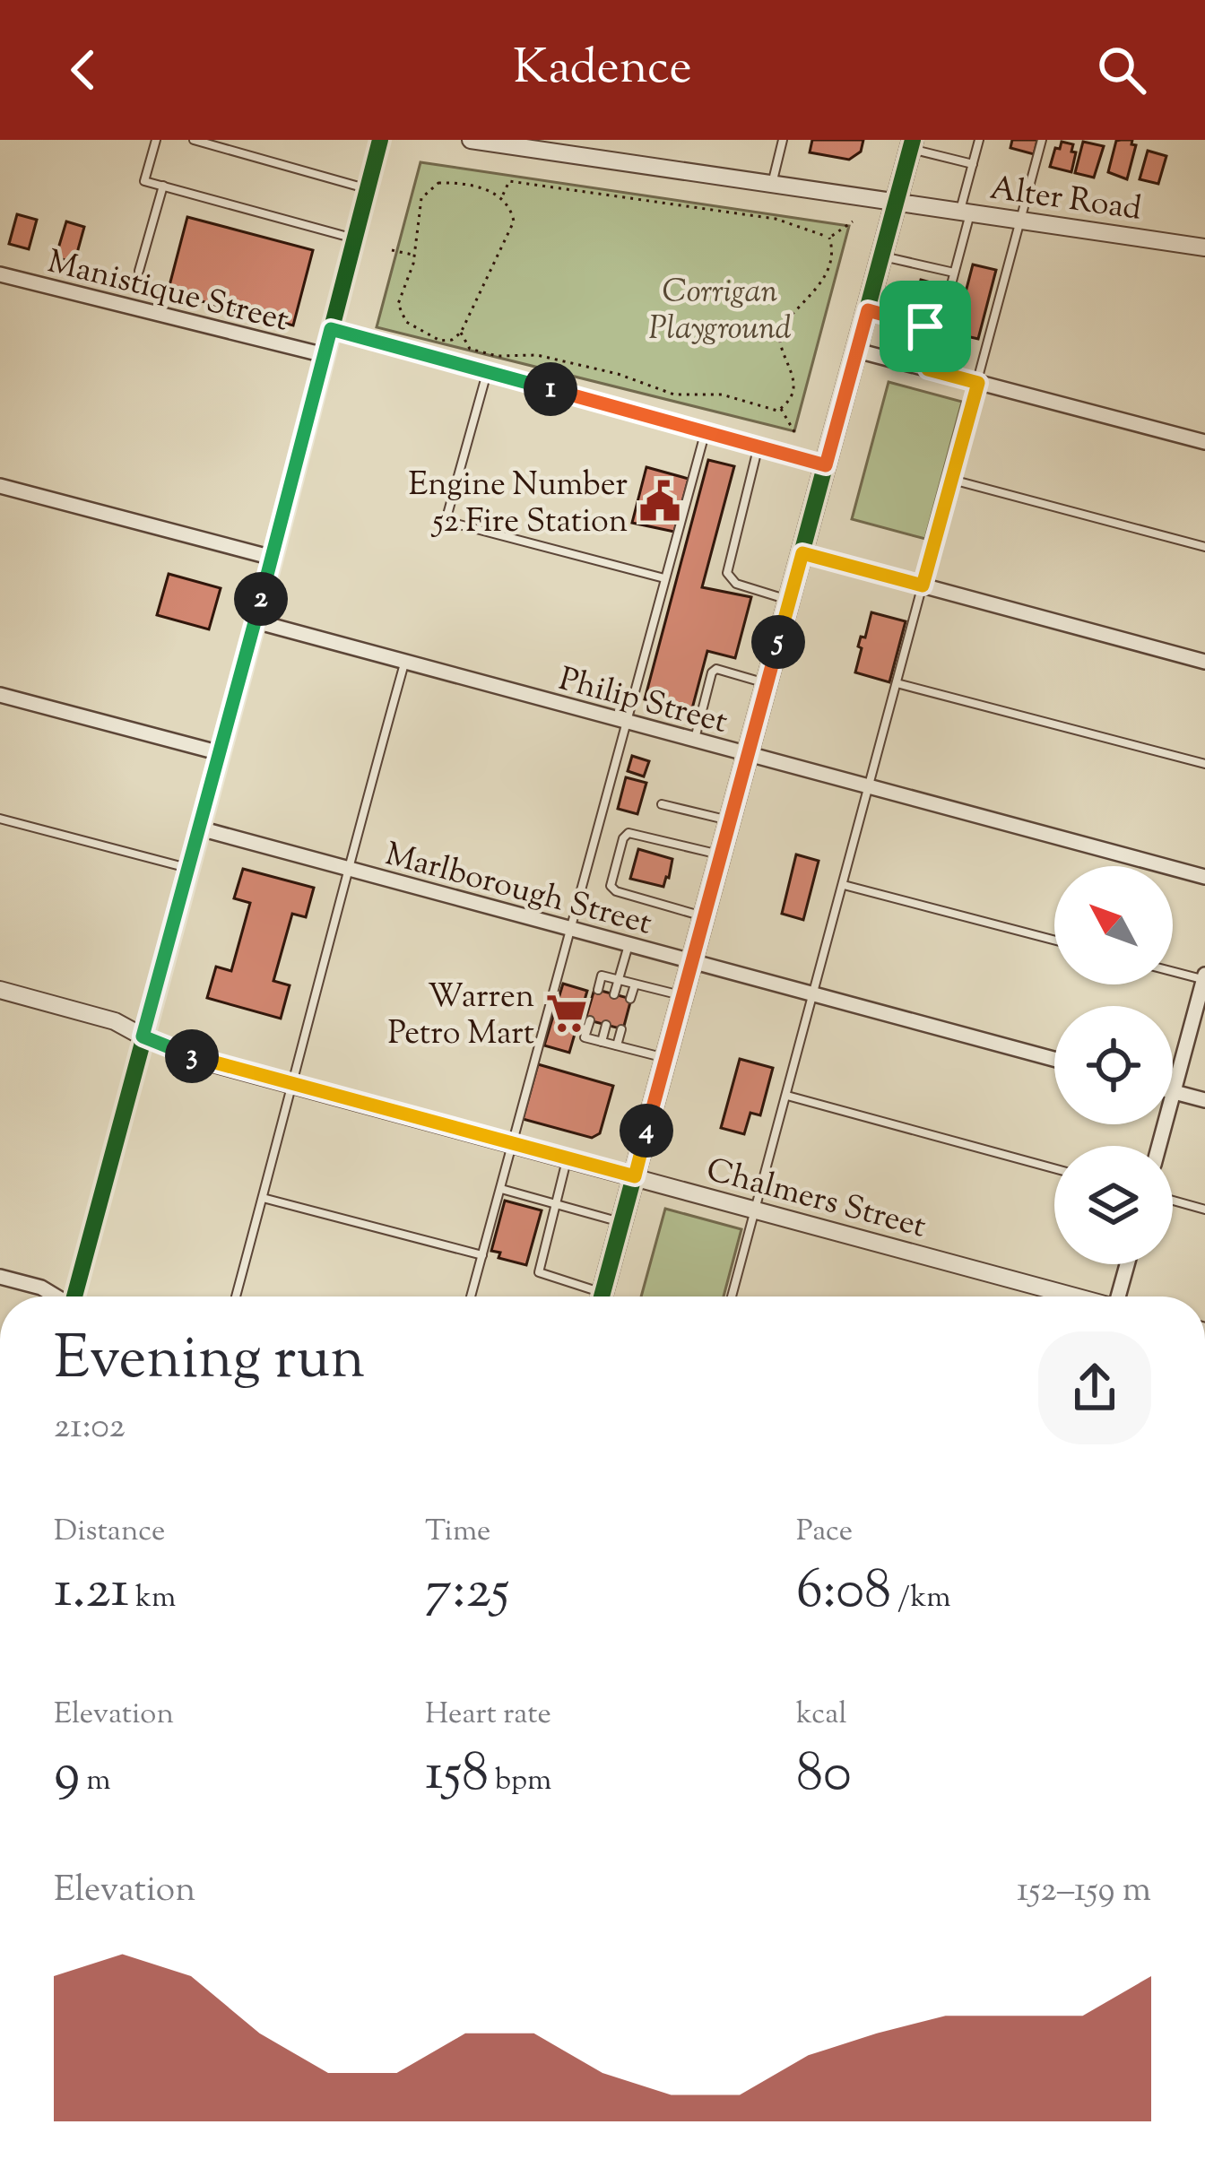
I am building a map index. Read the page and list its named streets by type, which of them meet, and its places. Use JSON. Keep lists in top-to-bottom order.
{
  "streets": {
    "street": [
      "Alter Road",
      "Manistique Street",
      "Philip Street",
      "Marlborough Street",
      "Chalmers Street"
    ]
  },
  "parks": ["Corrigan Playground"],
  "places": {
    "public building": ["Engine Number 52 Fire Station"],
    "supermarket": ["Warren Petro Mart"]
  },
  "north": "top left",
  "page": {
    "header": "Kadence",
    "pins": [
      "1",
      "2",
      "5",
      "3",
      "4"
    ],
    "heading": ["Evening run", "21:02"],
    "stats": [
      ["Distance", "1.21 km"],
      ["Time", "7:25"],
      ["Pace", "6:08 /km"],
      ["Elevation", "9 m"],
      ["Heart rate", "158 bpm"],
      ["kcal", "80"]
    ],
    "chart": ["Elevation", "152–159 m"]
  }
}
